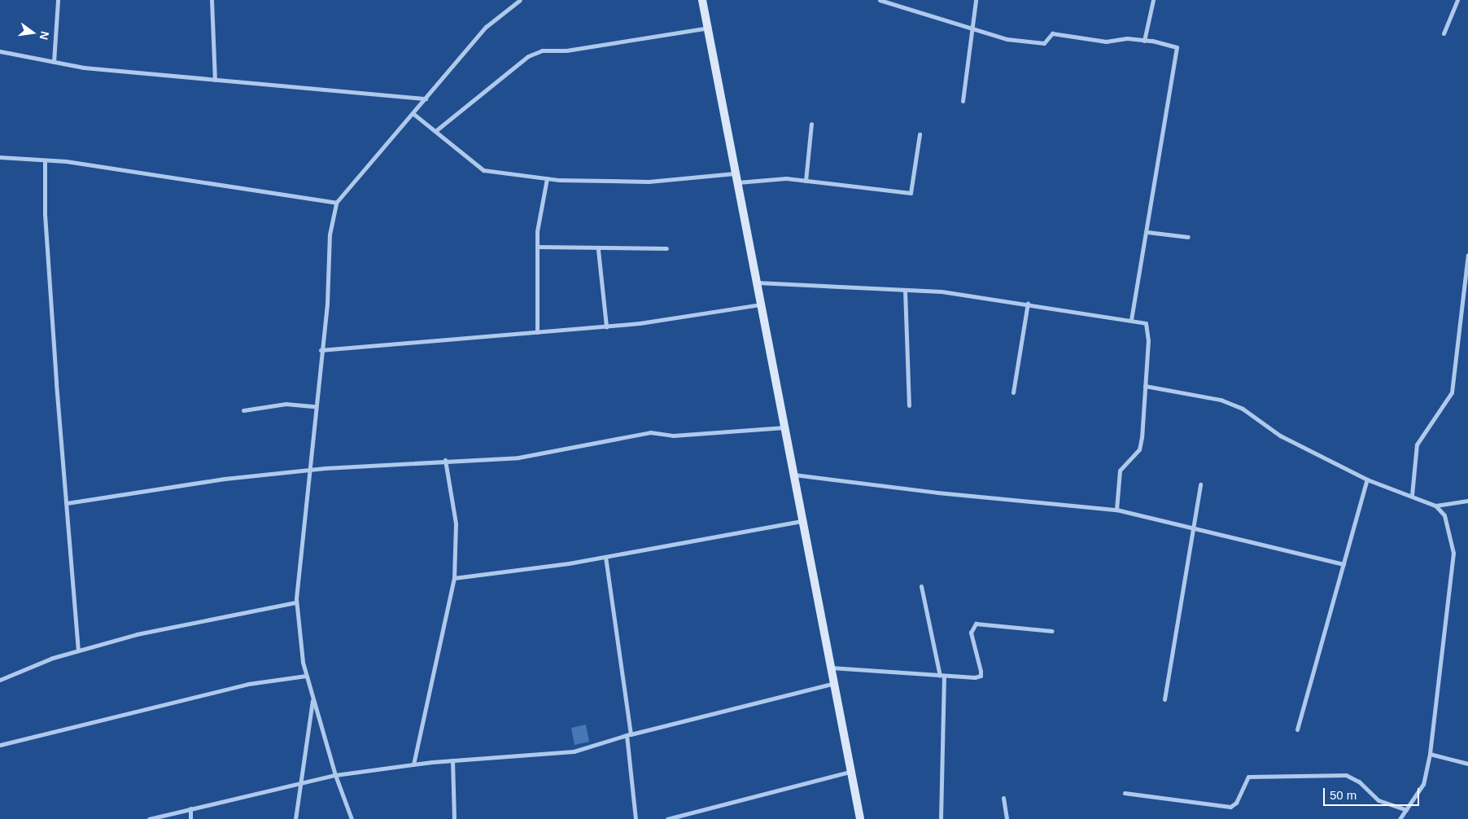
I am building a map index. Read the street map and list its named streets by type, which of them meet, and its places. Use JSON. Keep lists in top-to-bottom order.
{
  "scale_bar": "50 m",
  "north": "right"
}
